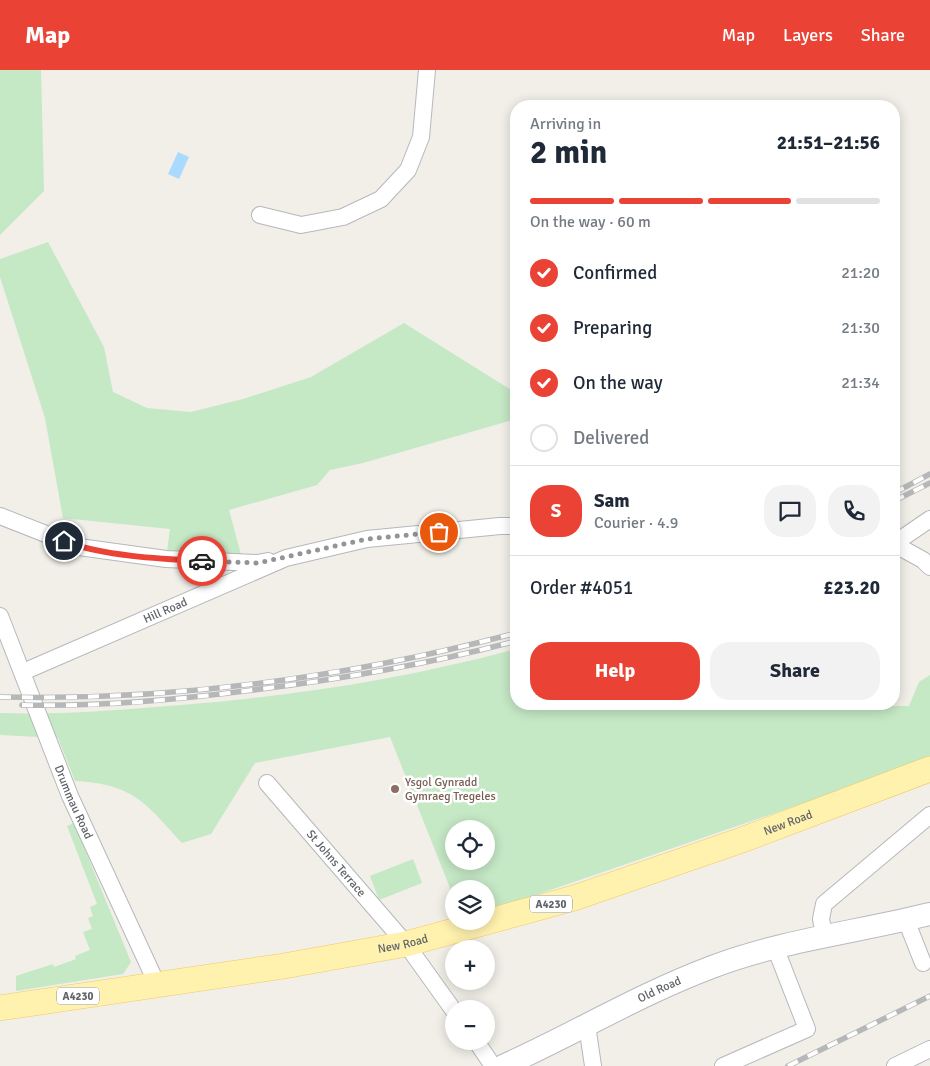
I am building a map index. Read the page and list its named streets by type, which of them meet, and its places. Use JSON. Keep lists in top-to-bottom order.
{
  "streets": {
    "main road": ["New Road", "A4230", "Old Road"],
    "street": ["Hill Road", "Drummau Road", "St Johns Terrace"]
  },
  "crossings": [
    ["Hill Road", "Drummau Road"],
    ["Drummau Road", "New Road"],
    ["New Road", "St Johns Terrace"]
  ],
  "places": ["Ysgol Gynradd Gymraeg Tregeles"],
  "page": {
    "header": "Map",
    "nav": ["Map", "Layers", "Share"],
    "heading": ["2 min", "Arriving in", "21:51–21:56"],
    "panel": [
      "Sam",
      "Courier · 4.9",
      "Order #4051",
      "£23.20"
    ],
    "bar": "On the way · 60 m",
    "list": [
      ["Confirmed", "21:20"],
      ["Preparing", "21:30"],
      ["On the way", "21:34"],
      "Delivered"
    ],
    "round": "S",
    "buttons": ["Help", "Share"],
    "map_buttons": ["+", "−"]
  }
}
